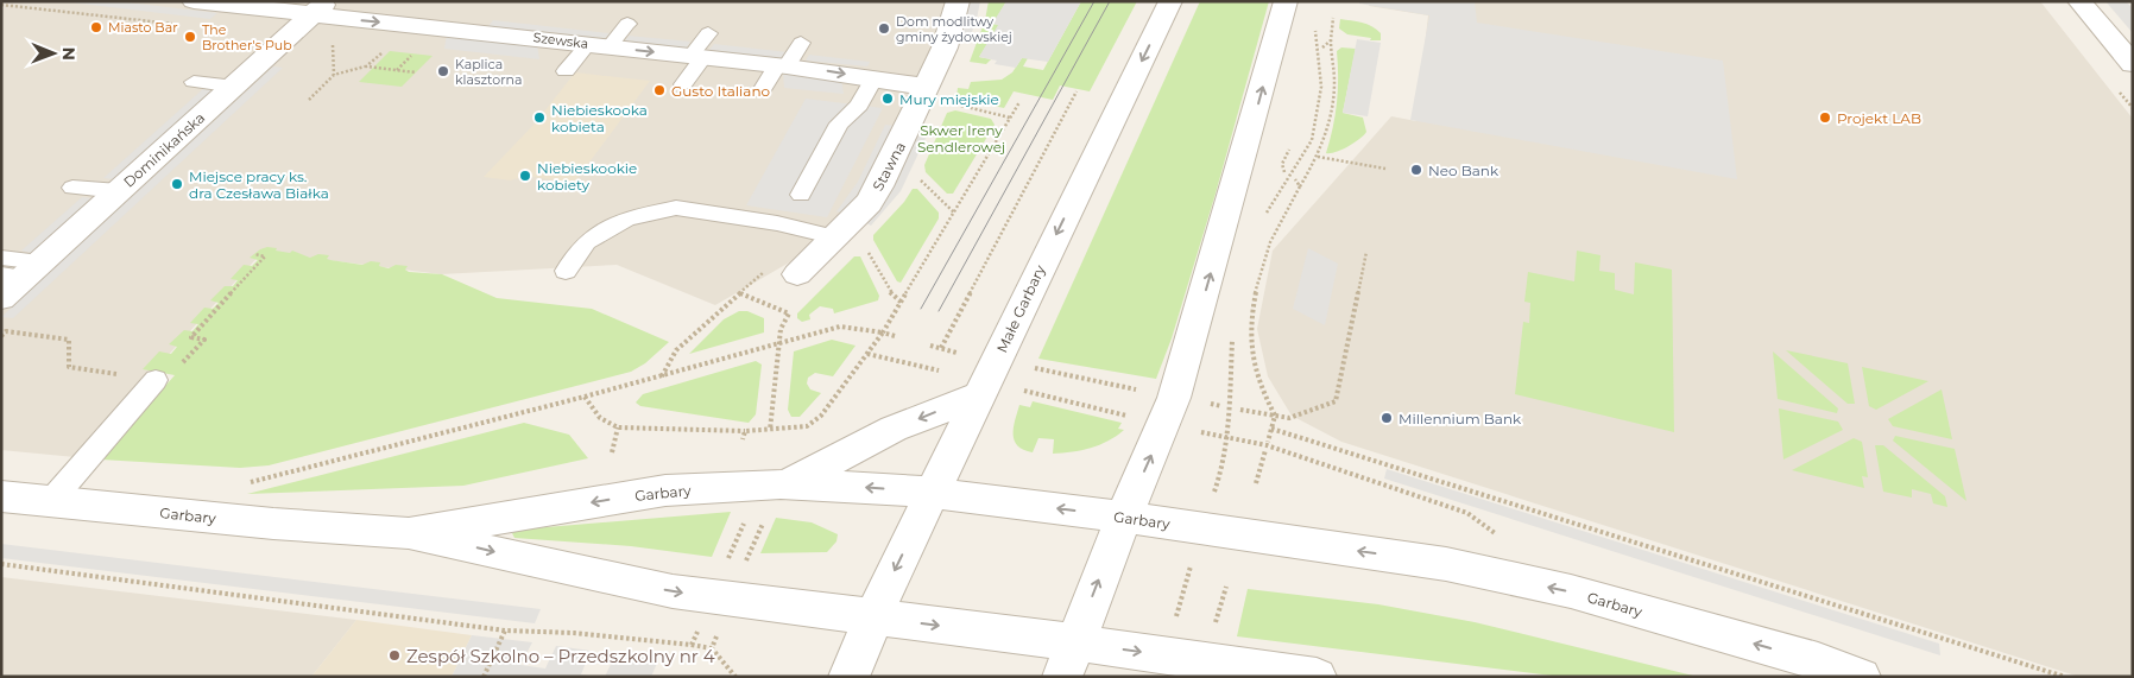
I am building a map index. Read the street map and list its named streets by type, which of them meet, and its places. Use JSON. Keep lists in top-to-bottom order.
{
  "streets": {
    "street": [
      "Szewska",
      "Dominikańska",
      "Stawna",
      "Małe Garbary",
      "Garbary"
    ]
  },
  "crossings": [
    ["Szewska", "Dominikańska"],
    ["Szewska", "Stawna"],
    ["Małe Garbary", "Garbary"]
  ],
  "one_way": ["Szewska"],
  "parks": ["Skwer Ireny Sendlerowej"],
  "places": [
    "Miasto Bar",
    "Dom modlitwy gminy żydowskiej",
    "The Brother's Pub",
    "Kaplica klasztorna",
    "Gusto Italiano",
    "Mury miejskie",
    "Niebieskooka kobieta",
    "Projekt LAB",
    "Neo Bank",
    "Niebieskookie kobiety",
    "Miejsce pracy ks. dra Czesława Białka",
    "Millennium Bank",
    "Zespół Szkolno – Przedszkolny nr 4"
  ],
  "north": "right"
}
